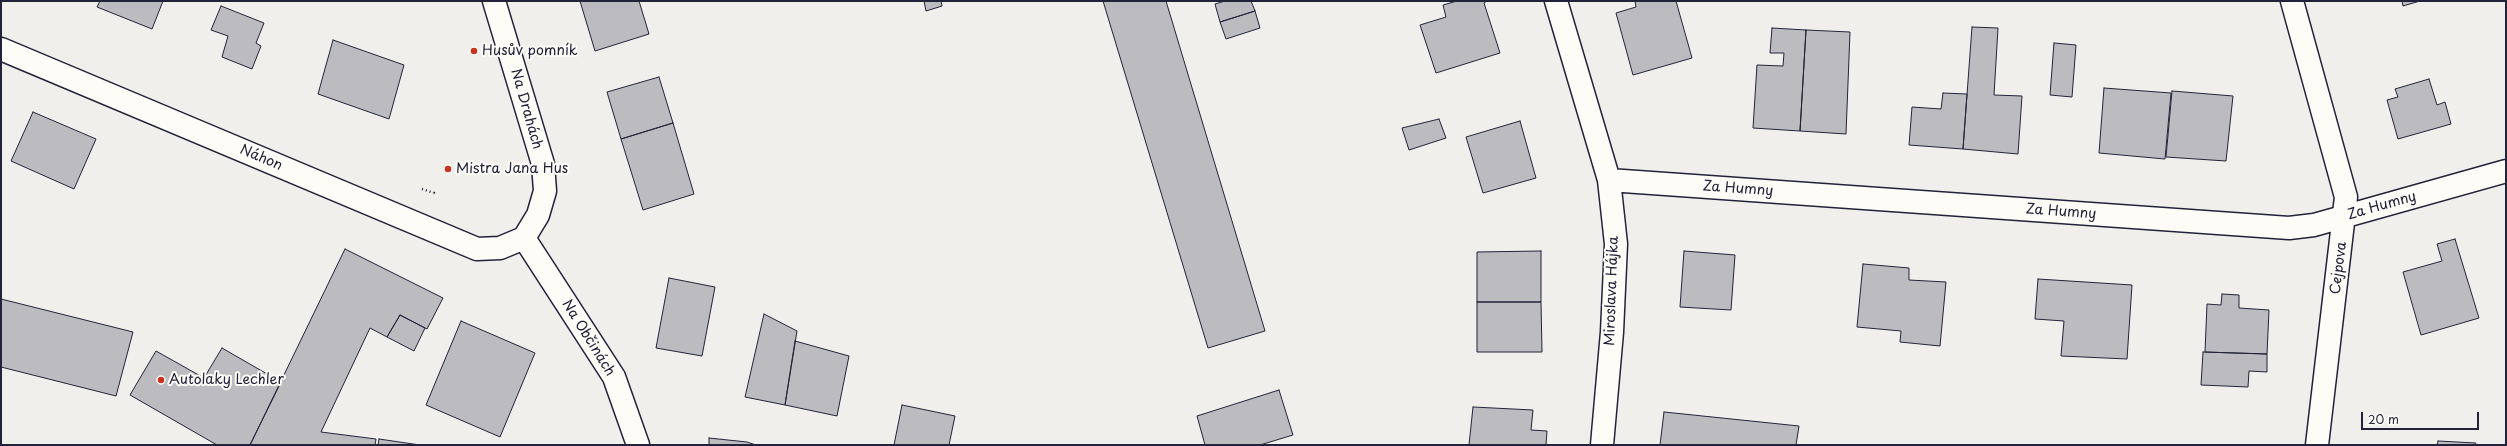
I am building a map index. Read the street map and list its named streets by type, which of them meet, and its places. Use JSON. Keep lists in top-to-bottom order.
{
  "streets": {
    "street": [
      "Na Drahách",
      "Náhon",
      "Za Humny",
      "Cejpova",
      "Miroslava Hájka",
      "Na Občinách"
    ]
  },
  "crossings": [
    ["Na Drahách", "Náhon"],
    ["Na Drahách", "Na Občinách"],
    ["Náhon", "Na Občinách"],
    ["Za Humny", "Cejpova"],
    ["Za Humny", "Miroslava Hájka"]
  ],
  "places": ["Husův pomník", "Mistra Jana Hus", "Autolaky Lechler"],
  "scale_bar": "20 m"
}
